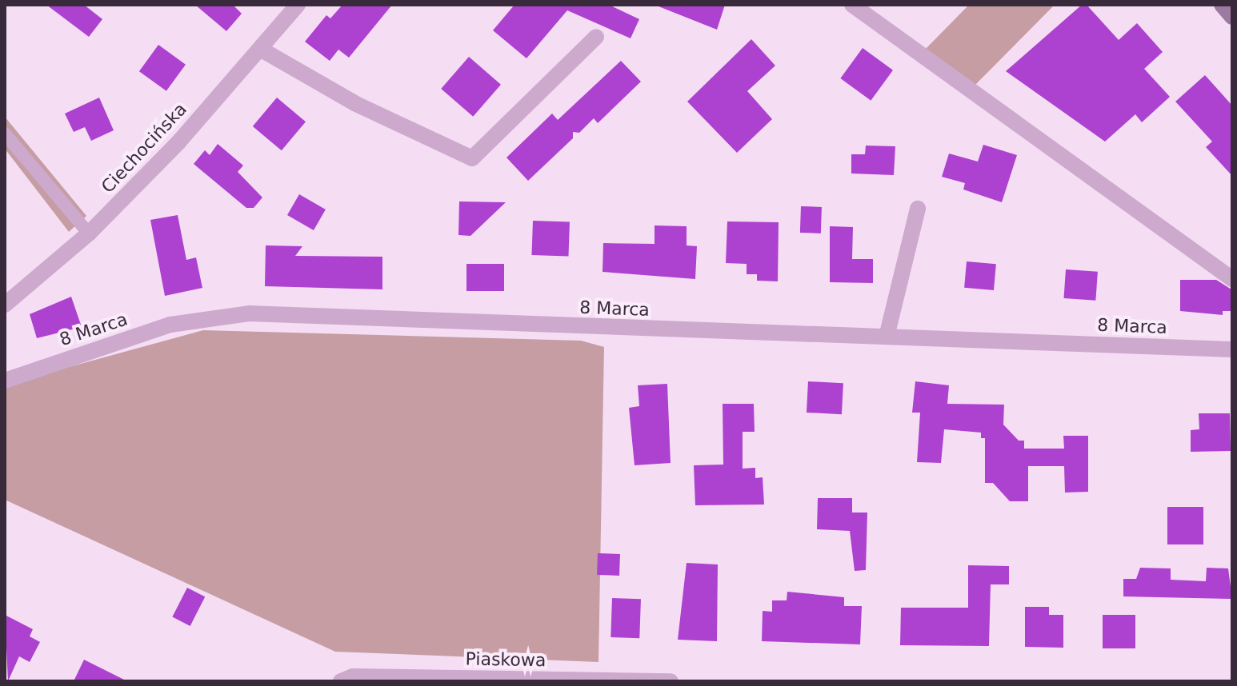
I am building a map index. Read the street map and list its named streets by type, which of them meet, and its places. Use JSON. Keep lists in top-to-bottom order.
{
  "streets": {
    "street": ["Ciechocińska", "8 Marca", "Piaskowa"]
  }
}
